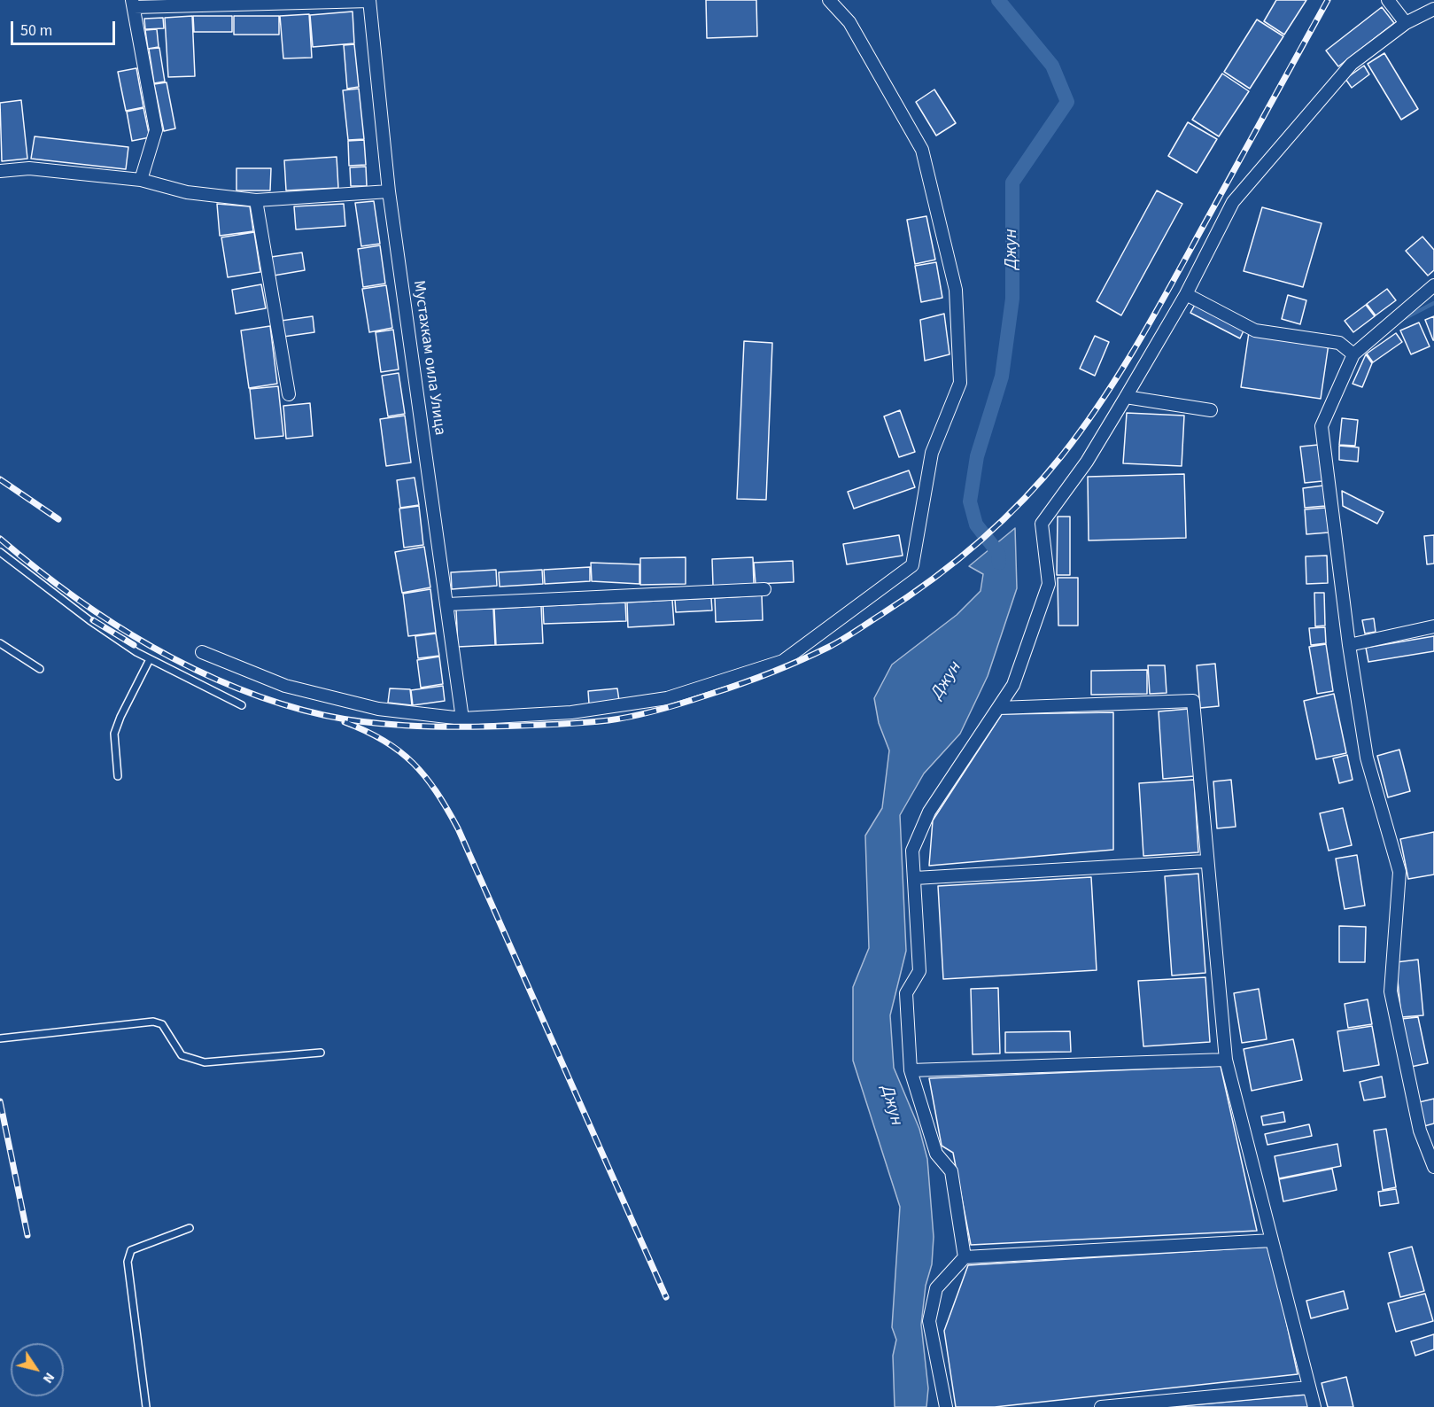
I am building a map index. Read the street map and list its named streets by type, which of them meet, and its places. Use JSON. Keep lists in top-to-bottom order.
{
  "streets": {
    "street": ["Мустахкам оила Улица"]
  },
  "water": ["Джун"],
  "scale_bar": "50 m",
  "north": "bottom right"
}
